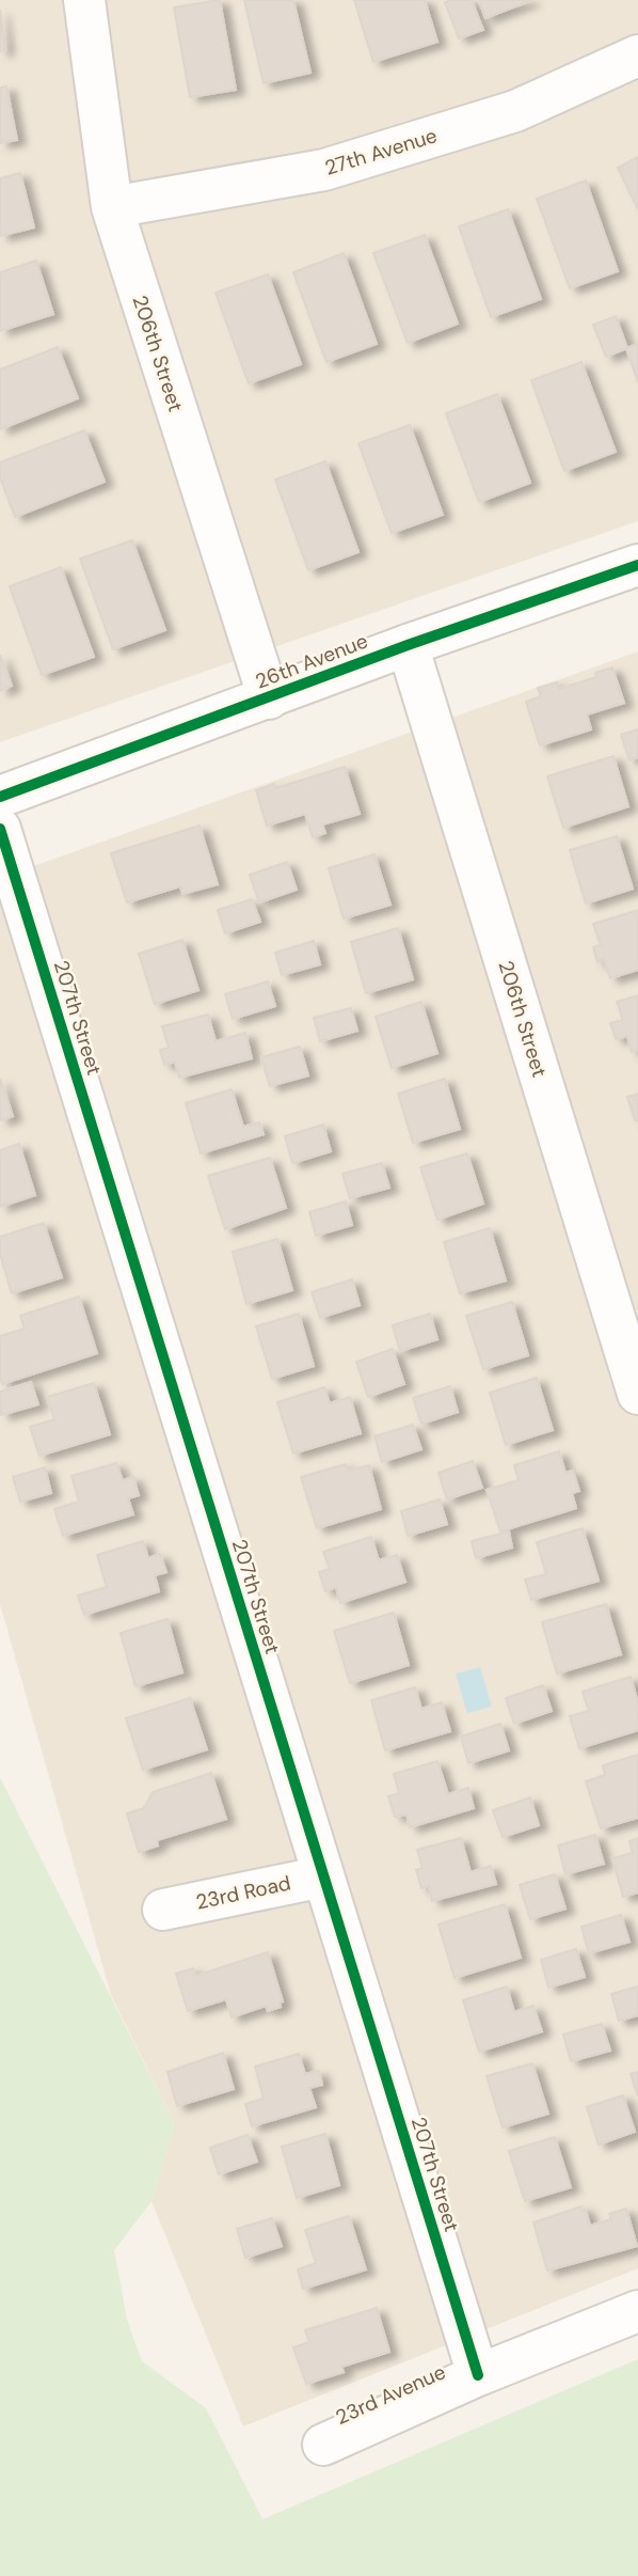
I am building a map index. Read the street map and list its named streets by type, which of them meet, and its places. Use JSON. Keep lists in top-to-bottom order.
{
  "streets": {
    "street": [
      "27th Avenue",
      "206th Street",
      "26th Avenue",
      "207th Street",
      "23rd Road",
      "23rd Avenue"
    ]
  },
  "crossings": [
    ["27th Avenue", "206th Street"],
    ["206th Street", "26th Avenue"],
    ["207th Street", "23rd Road"],
    ["207th Street", "23rd Avenue"]
  ]
}
